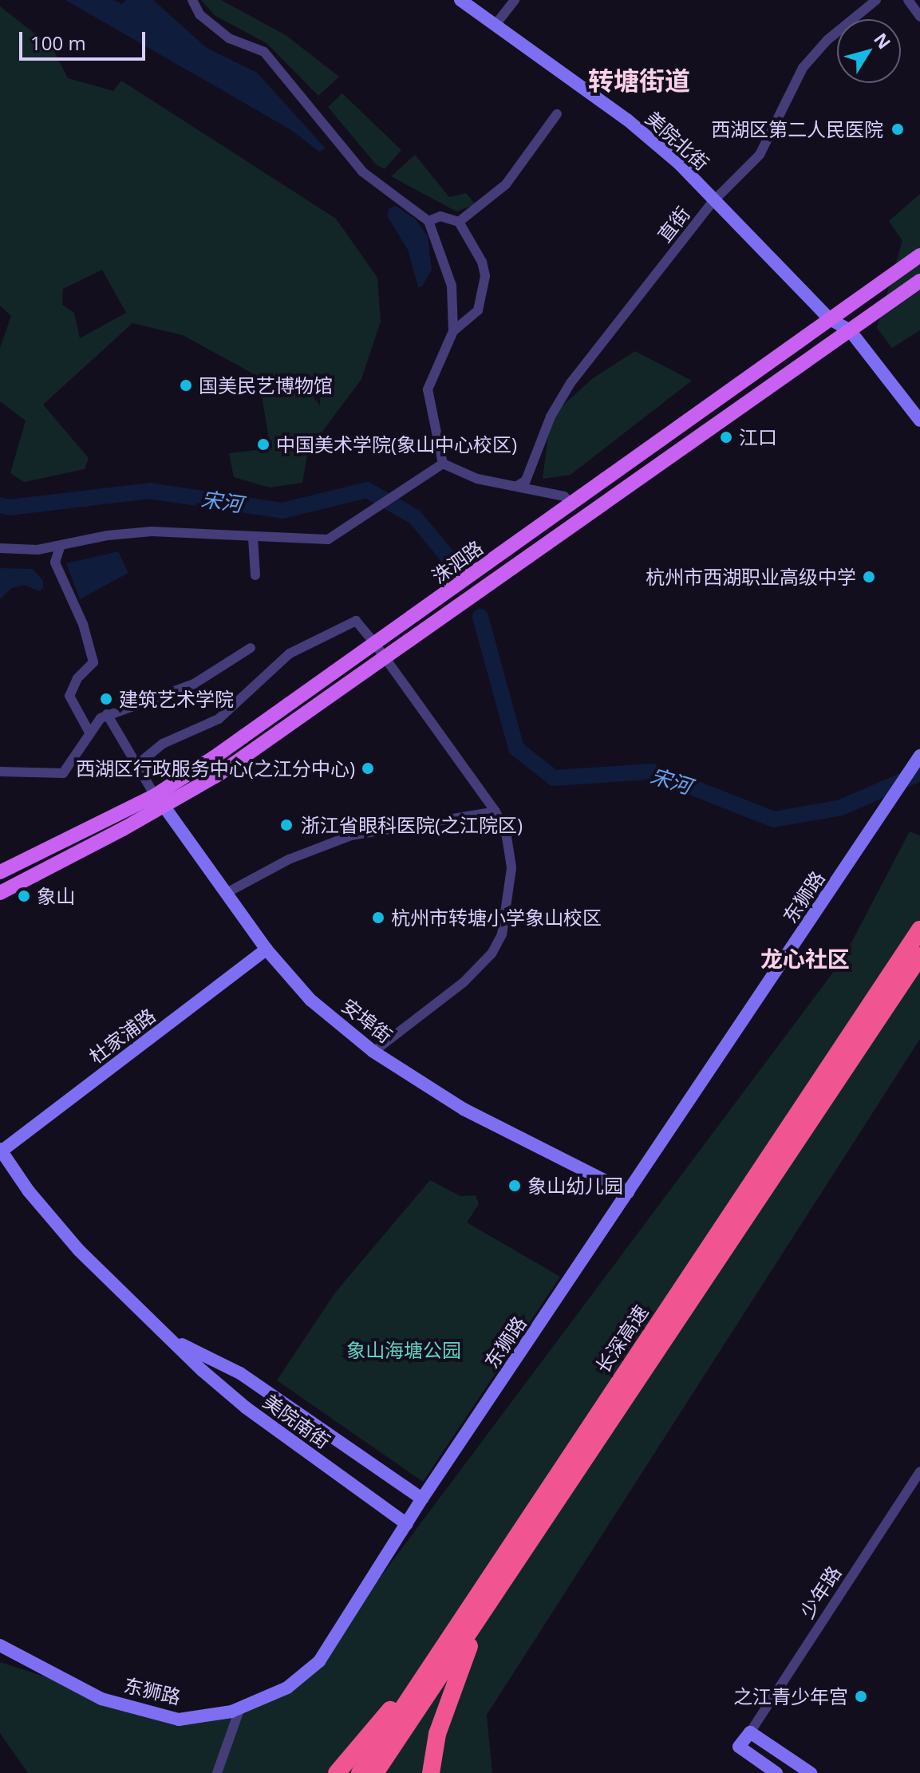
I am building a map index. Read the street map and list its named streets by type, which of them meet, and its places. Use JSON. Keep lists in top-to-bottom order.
{
  "streets": {
    "highway": ["长深高速"],
    "main road": ["洙泗路"],
    "street": [
      "美院北街",
      "直街",
      "东狮路",
      "安埠街",
      "杜家浦路",
      "美院南街",
      "少年路"
    ]
  },
  "crossings": [
    ["美院北街", "直街"],
    ["美院北街", "洙泗路"],
    ["洙泗路", "安埠街"],
    ["东狮路", "安埠街"],
    ["东狮路", "美院南街"],
    ["安埠街", "杜家浦路"],
    ["杜家浦路", "美院南街"]
  ],
  "districts": ["转塘街道", "龙心社区"],
  "water": ["宋河"],
  "parks": ["象山海塘公园"],
  "places": [
    "西湖区第二人民医院",
    "国美民艺博物馆",
    "江口",
    "中国美术学院(象山中心校区)",
    "杭州市西湖职业高级中学",
    "建筑艺术学院",
    "西湖区行政服务中心(之江分中心)",
    "浙江省眼科医院(之江院区)",
    "象山",
    "杭州市转塘小学象山校区",
    "象山幼儿园",
    "之江青少年宫"
  ],
  "scale_bar": "100 m",
  "north": "top right"
}
